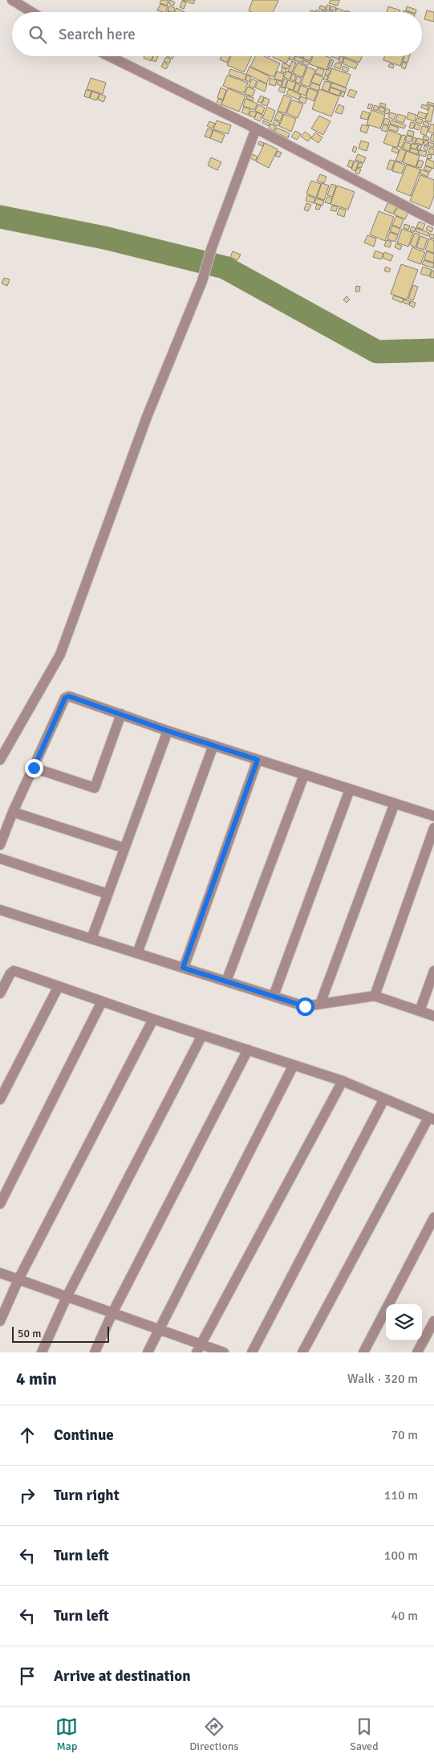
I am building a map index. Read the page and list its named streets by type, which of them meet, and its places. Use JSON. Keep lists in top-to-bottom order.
{
  "scale_bar": "50 m",
  "page": {
    "search": "Search here",
    "scale": "50 m",
    "heading": ["4 min", "Walk · 320 m"],
    "list": [
      ["Continue", "70 m"],
      ["Turn right", "110 m"],
      ["Turn left", "100 m"],
      ["Turn left", "40 m"],
      "Arrive at destination"
    ],
    "nav": ["Map", "Directions", "Saved"]
  }
}
